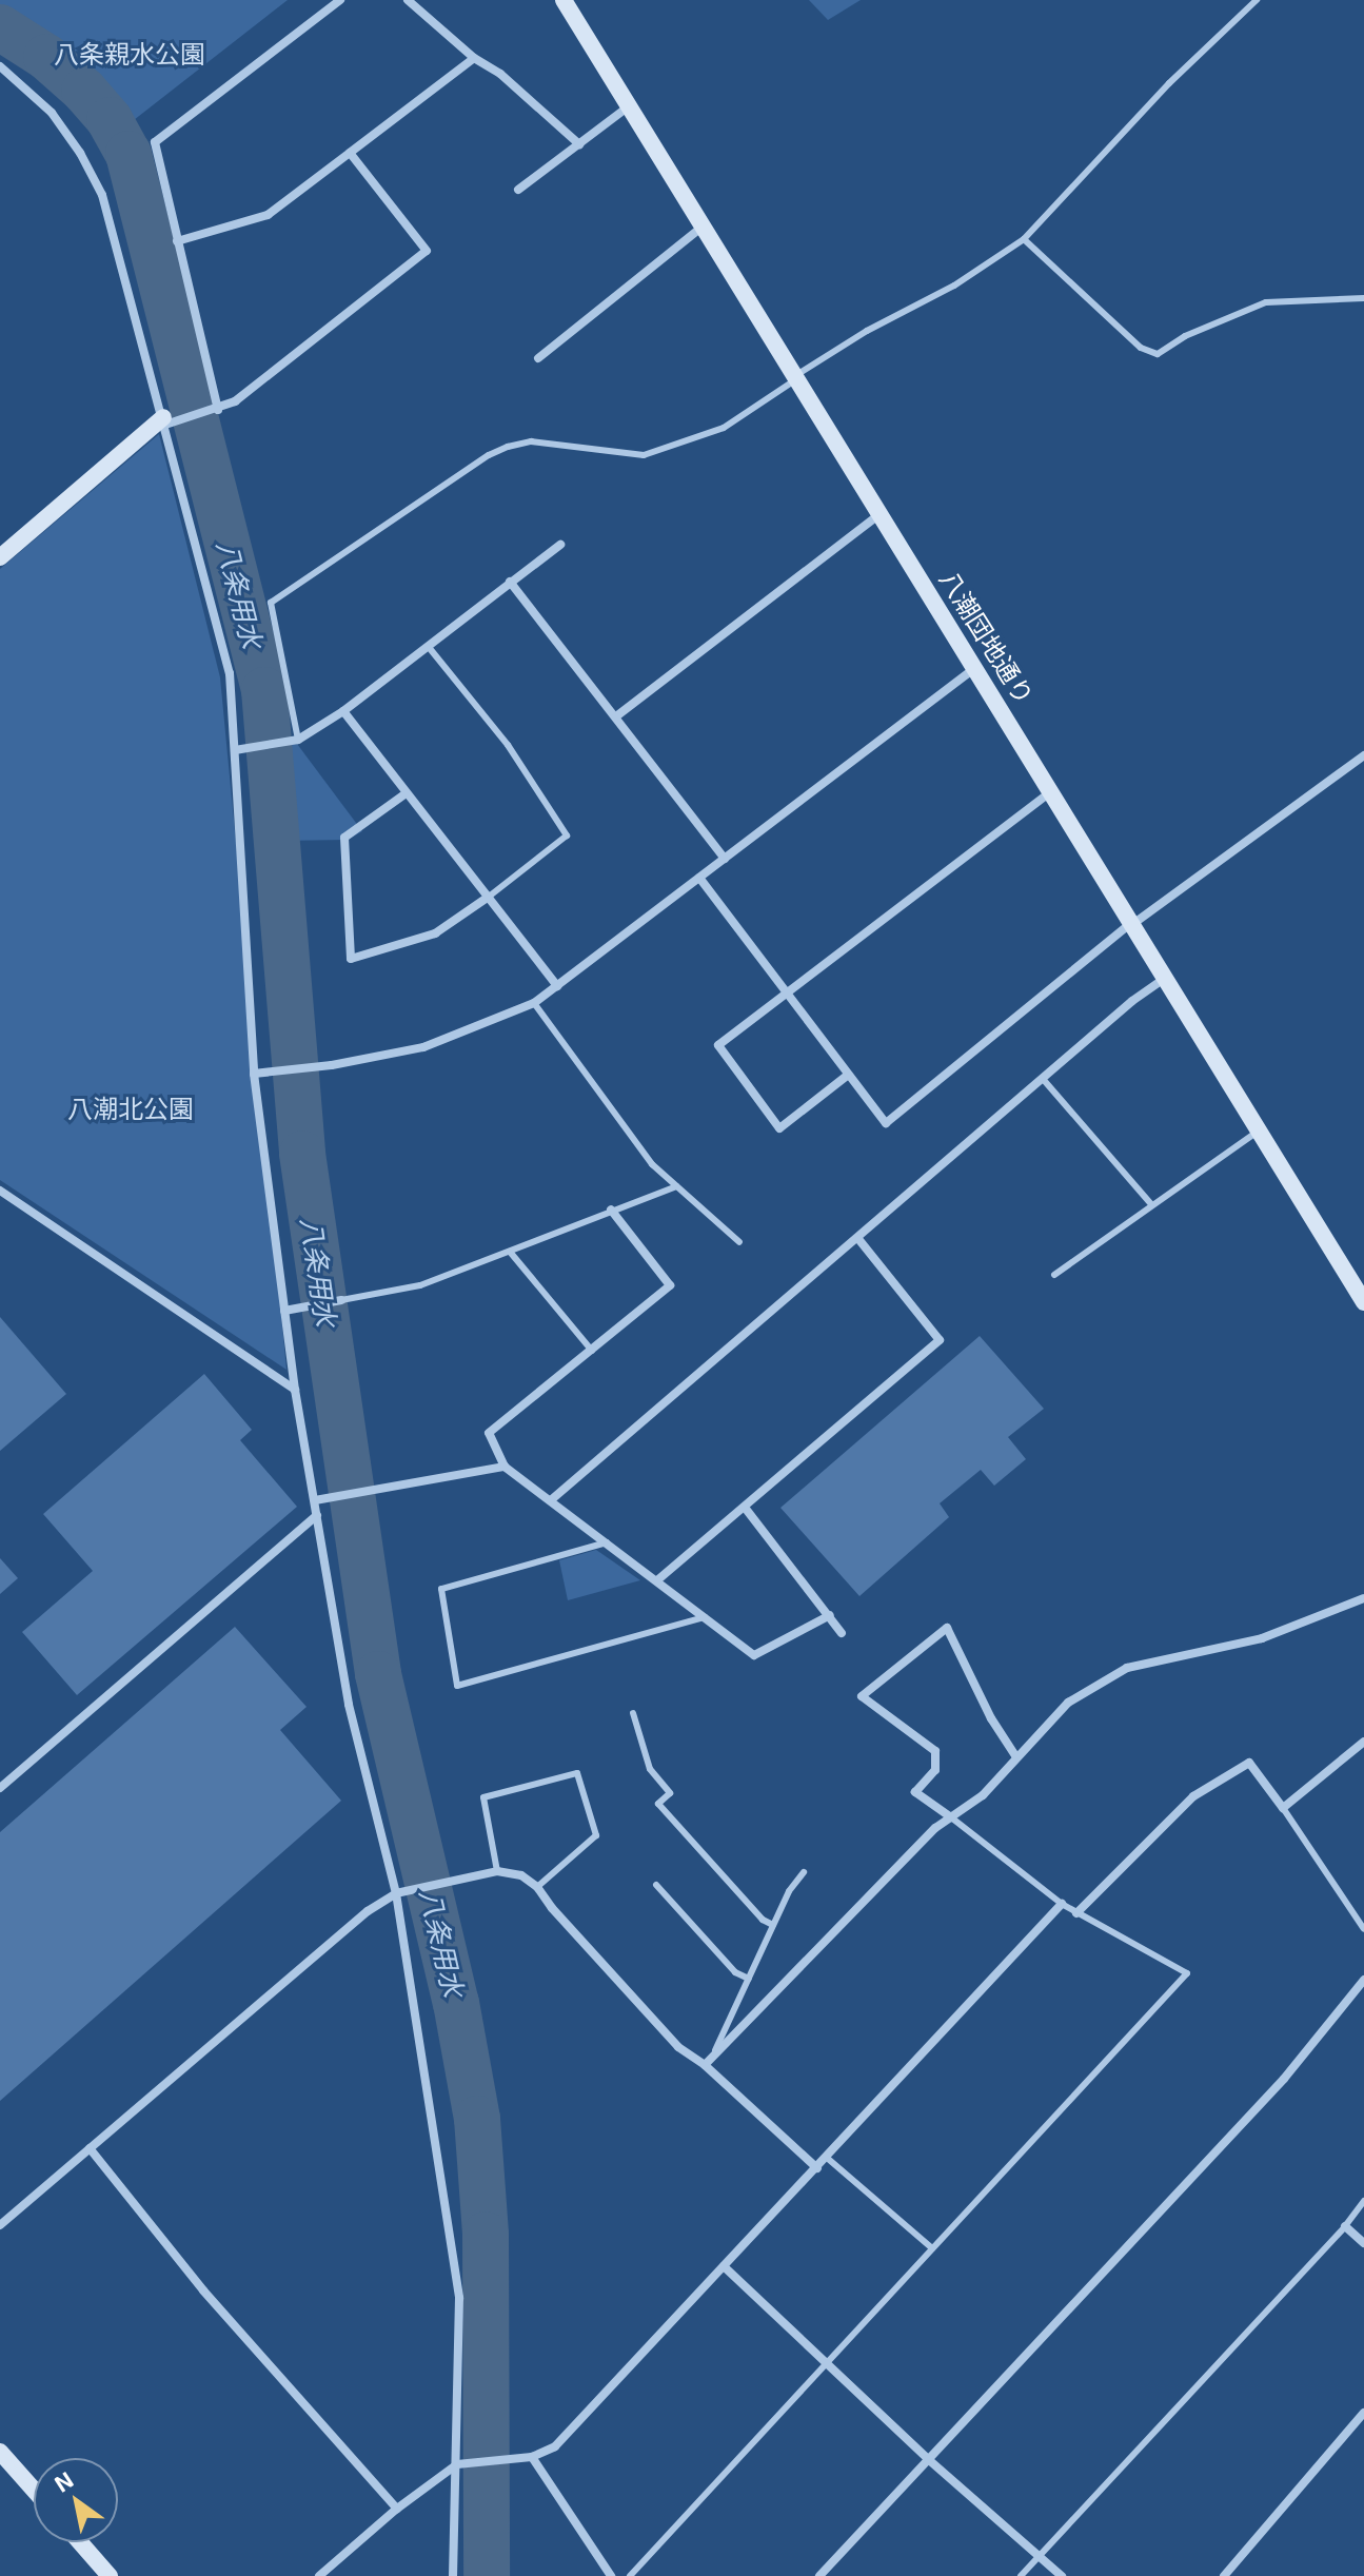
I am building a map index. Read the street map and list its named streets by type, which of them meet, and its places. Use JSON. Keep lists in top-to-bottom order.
{
  "streets": {
    "street": ["八潮団地通り"]
  },
  "water": ["八条用水"],
  "parks": ["八条親水公園", "八潮北公園"],
  "north": "top left"
}
